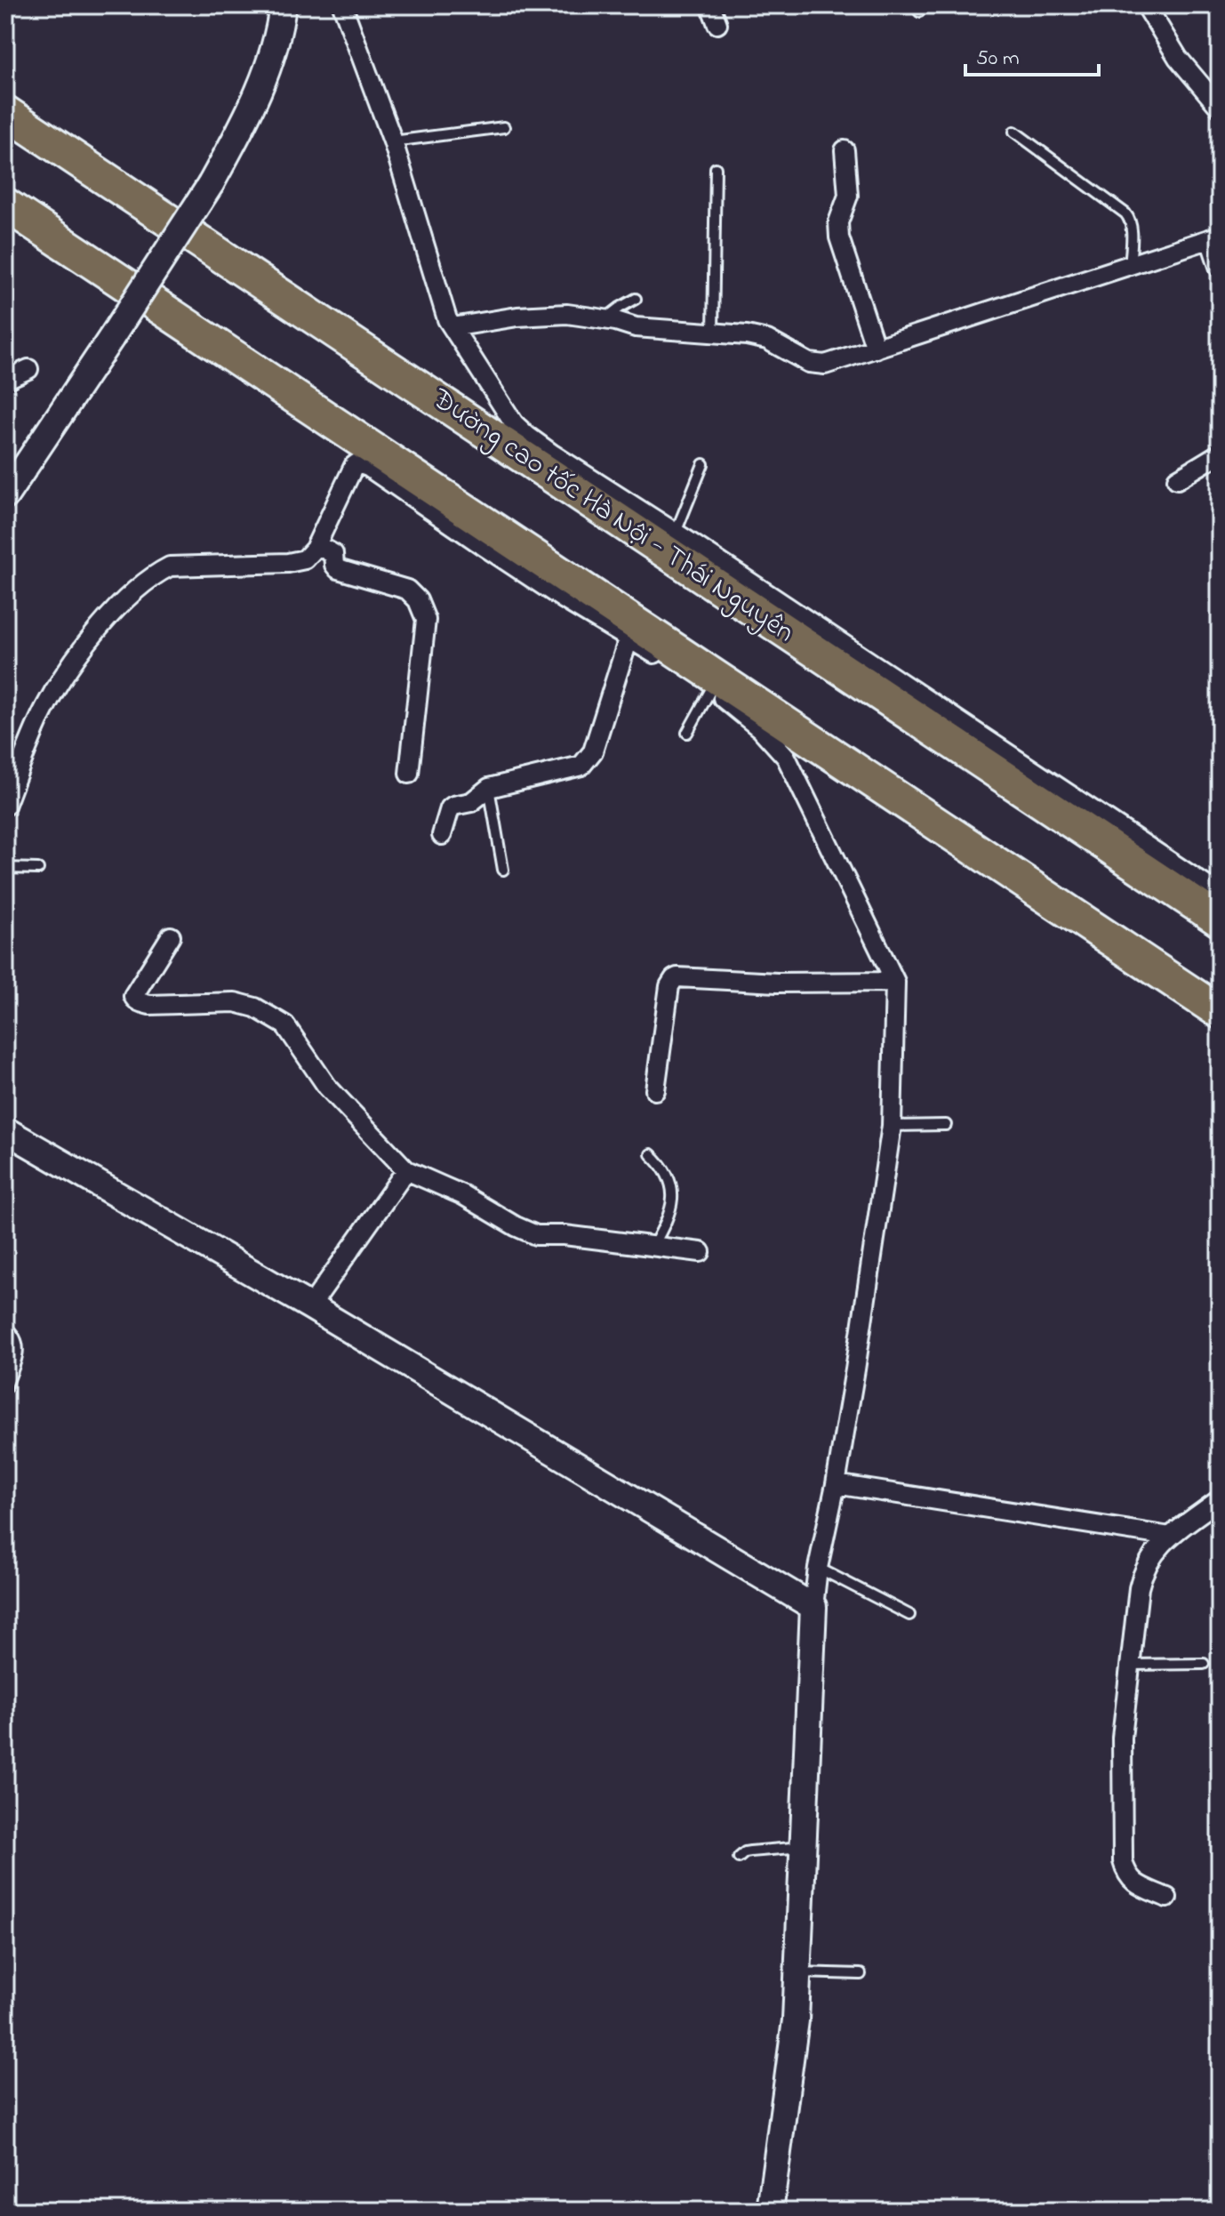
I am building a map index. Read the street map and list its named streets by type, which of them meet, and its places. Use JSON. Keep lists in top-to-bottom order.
{
  "streets": {
    "highway": ["Đường cao tốc Hà Nội - Thái Nguyên"]
  },
  "scale_bar": "50 m"
}
